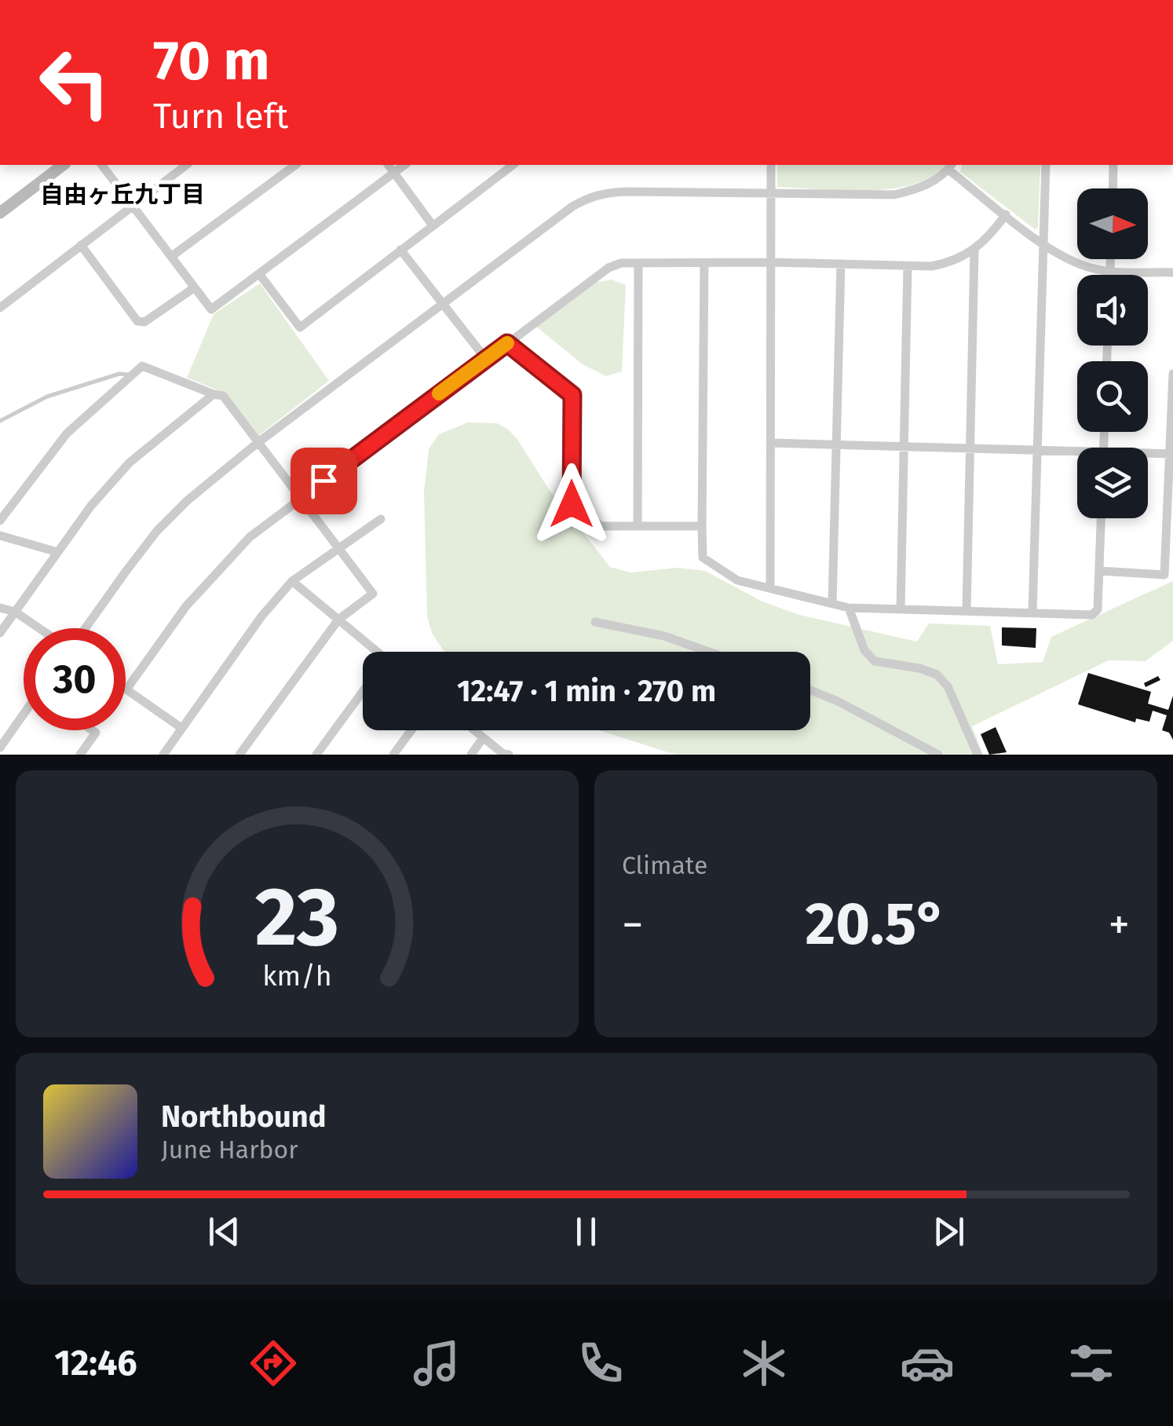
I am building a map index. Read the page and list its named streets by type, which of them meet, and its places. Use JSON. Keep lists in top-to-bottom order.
{
  "districts": ["自由ヶ丘九丁目"],
  "north": "right",
  "page": {
    "turn": ["70 m", "Turn left"],
    "limit": "30",
    "trip": "12:47 · 1 min · 270 m",
    "tile": "Climate",
    "heat": ["−", "20.5°", "+"],
    "song": ["Northbound", "June Harbor"],
    "tabs": "12:46",
    "gauge": ["23", "km/h"]
  }
}
